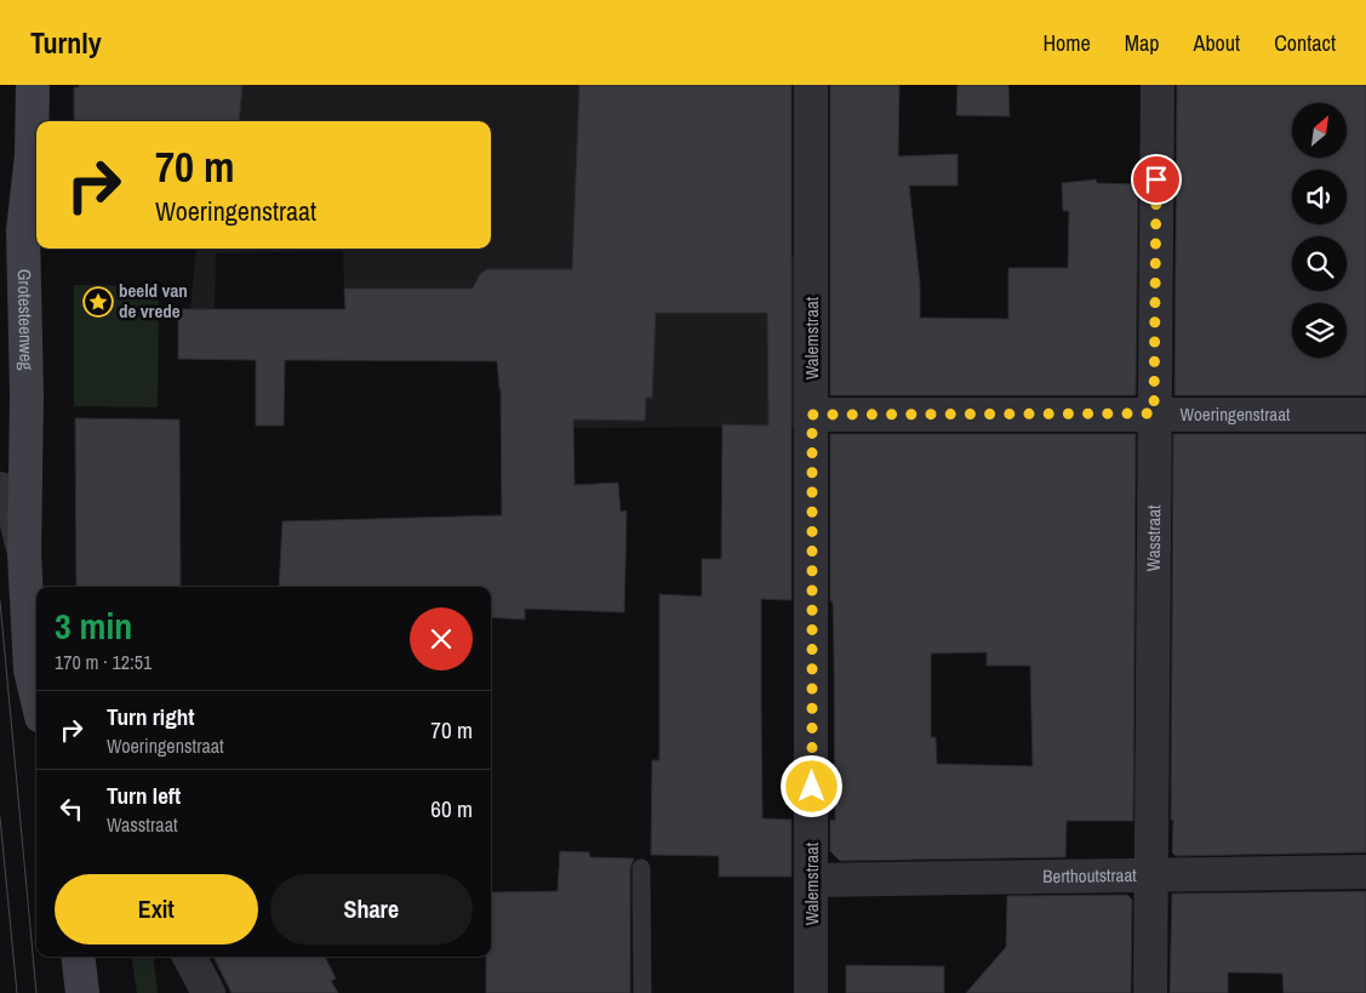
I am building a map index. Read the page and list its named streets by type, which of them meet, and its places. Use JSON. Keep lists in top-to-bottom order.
{
  "streets": {
    "main road": ["Grotesteenweg"],
    "street": [
      "Walemstraat",
      "Woeringenstraat",
      "Wasstraat",
      "Berthoutstraat"
    ]
  },
  "crossings": [
    ["Walemstraat", "Woeringenstraat"],
    ["Walemstraat", "Berthoutstraat"],
    ["Woeringenstraat", "Wasstraat"],
    ["Wasstraat", "Berthoutstraat"]
  ],
  "places": {
    "place": ["beeld van de vrede"]
  },
  "north": "top right",
  "page": {
    "header": "Turnly",
    "nav": [
      "Home",
      "Map",
      "About",
      "Contact"
    ],
    "turn": ["70 m", "Woeringenstraat"],
    "heading": ["3 min", "170 m · 12:51"],
    "list": [
      {
        "name": "Turn right",
        "note": "Woeringenstraat",
        "value": "70 m"
      },
      {
        "name": "Turn left",
        "note": "Wasstraat",
        "value": "60 m"
      }
    ],
    "buttons": ["Exit", "Share"]
  }
}
